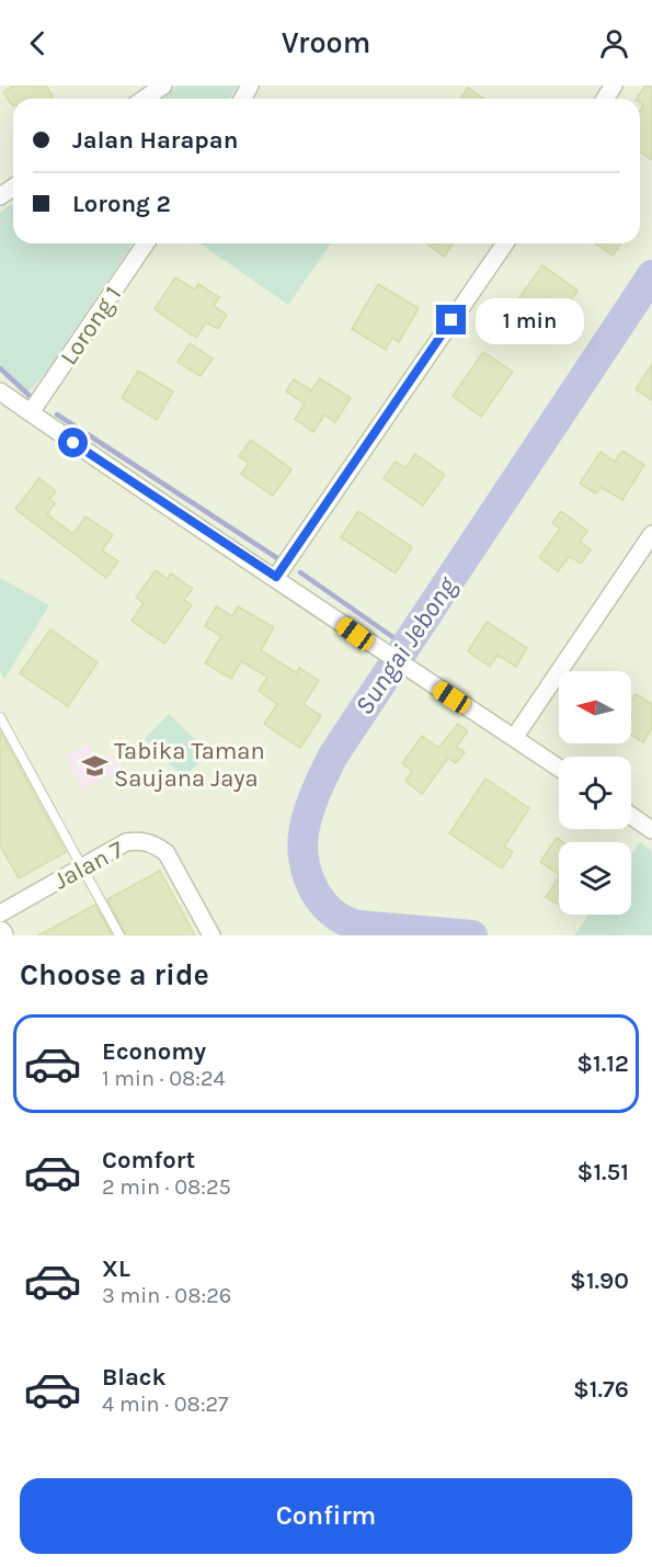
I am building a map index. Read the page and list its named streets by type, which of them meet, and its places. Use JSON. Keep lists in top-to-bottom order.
{
  "streets": {
    "street": ["Lorong 1", "Jalan 7"]
  },
  "water": ["Sungai Jebong"],
  "places": {
    "school or university": ["Tabika Taman Saujana Jaya"]
  },
  "north": "left",
  "page": {
    "header": "Vroom",
    "banner": ["Jalan Harapan", "Lorong 2"],
    "bubble": "1 min",
    "heading": "Choose a ride",
    "list": [
      {
        "name": "Economy",
        "note": "1 min · 08:24",
        "value": "$1.12"
      },
      {
        "name": "Comfort",
        "note": "2 min · 08:25",
        "value": "$1.51"
      },
      {
        "name": "XL",
        "note": "3 min · 08:26",
        "value": "$1.90"
      },
      {
        "name": "Black",
        "note": "4 min · 08:27",
        "value": "$1.76"
      }
    ],
    "buttons": "Confirm"
  }
}
